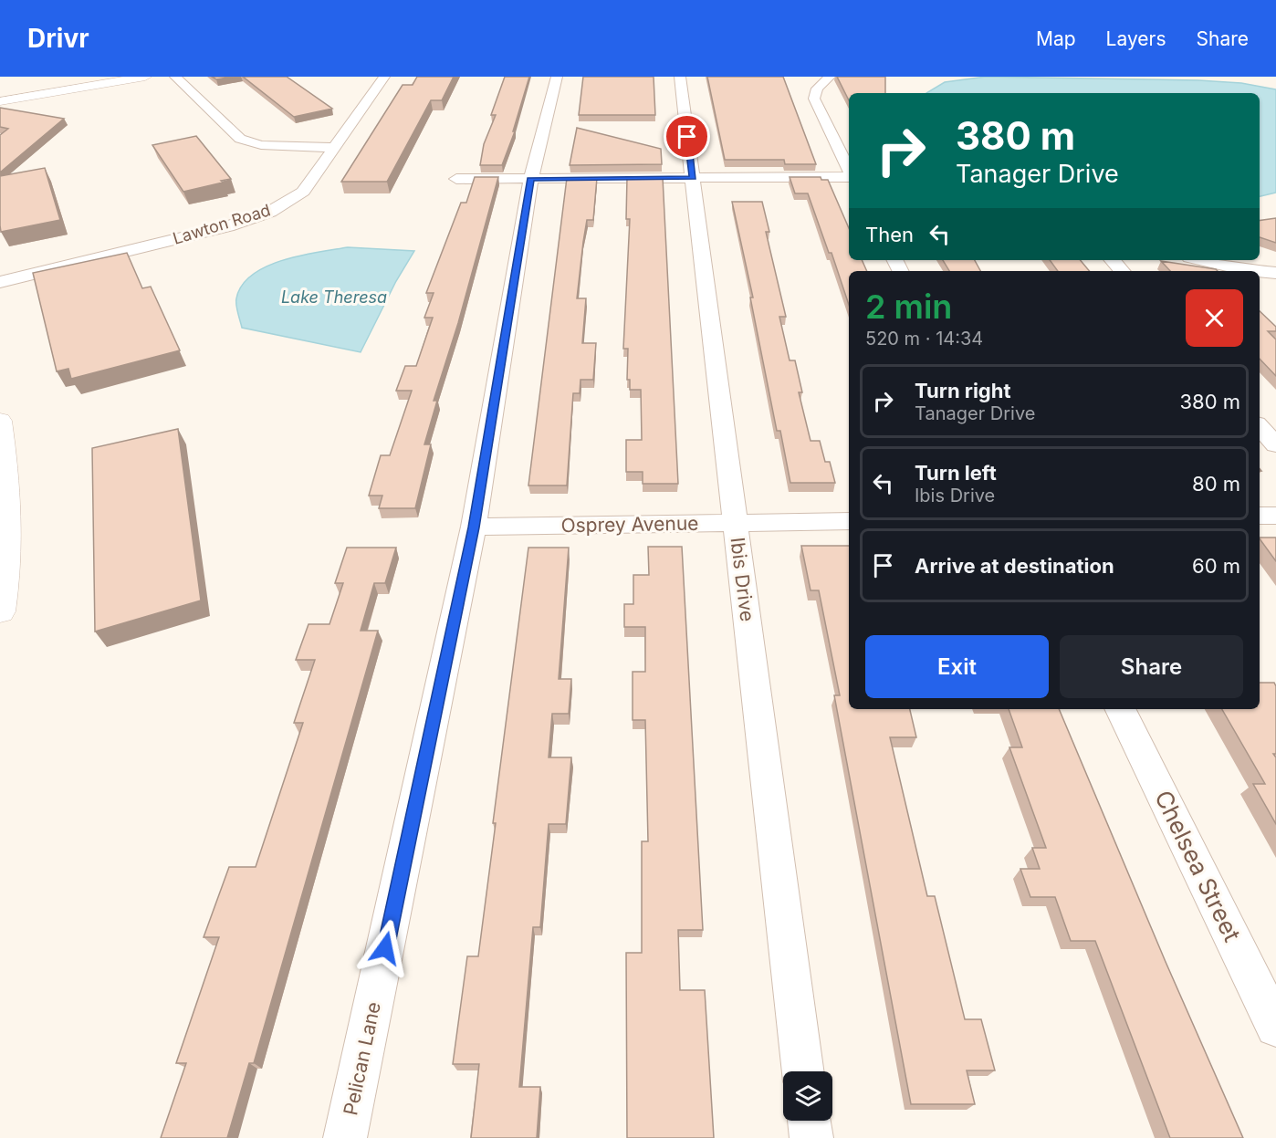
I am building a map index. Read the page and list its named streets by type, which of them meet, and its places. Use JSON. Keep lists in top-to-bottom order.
{
  "streets": {
    "street": [
      "Lawton Road",
      "Osprey Avenue",
      "Ibis Drive",
      "Chelsea Street",
      "Pelican Lane"
    ]
  },
  "crossings": [
    ["Osprey Avenue", "Ibis Drive"],
    ["Osprey Avenue", "Pelican Lane"]
  ],
  "water": ["Lake Theresa"],
  "page": {
    "header": "Drivr",
    "nav": ["Map", "Layers", "Share"],
    "turn": ["380 m", "Tanager Drive"],
    "then": "Then",
    "heading": ["2 min", "520 m · 14:34"],
    "list": [
      {
        "name": "Turn right",
        "note": "Tanager Drive",
        "value": "380 m"
      },
      {
        "name": "Turn left",
        "note": "Ibis Drive",
        "value": "80 m"
      },
      {
        "name": "Arrive at destination",
        "value": "60 m"
      }
    ],
    "buttons": ["Exit", "Share"]
  }
}
